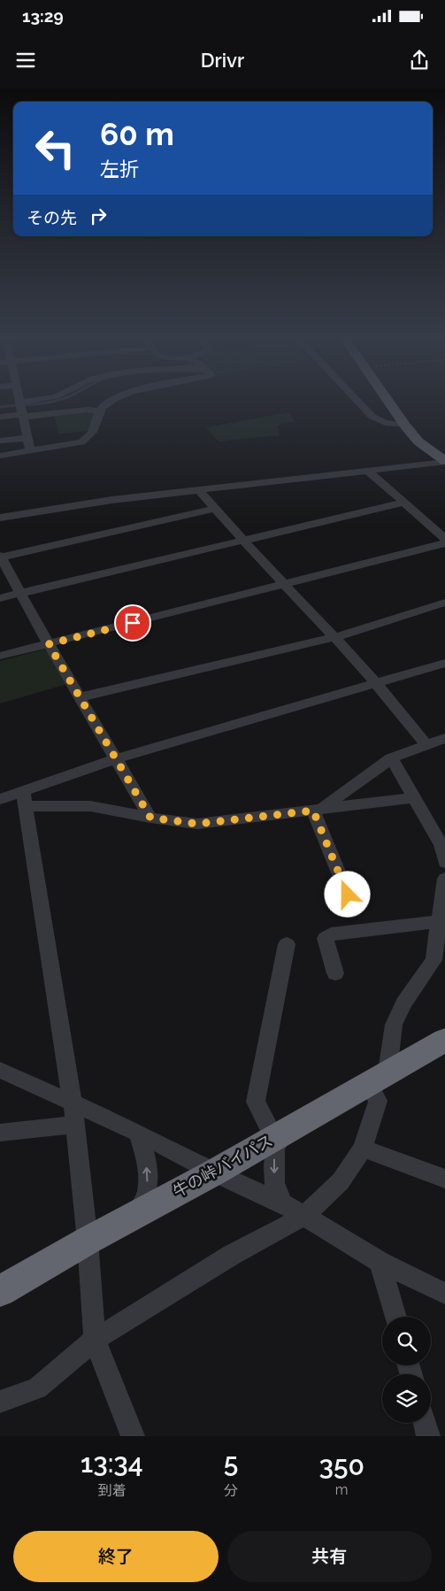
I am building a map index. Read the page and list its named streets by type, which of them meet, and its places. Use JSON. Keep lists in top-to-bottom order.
{
  "streets": {
    "highway": ["牛の峠バイパス"]
  },
  "page": {
    "status": "13:29",
    "header": "Drivr",
    "turn": ["60 m", "左折"],
    "then": "その先",
    "eta": [
      "13:34",
      "到着",
      "5",
      "分",
      "350",
      "m"
    ],
    "buttons": ["終了", "共有"]
  }
}
